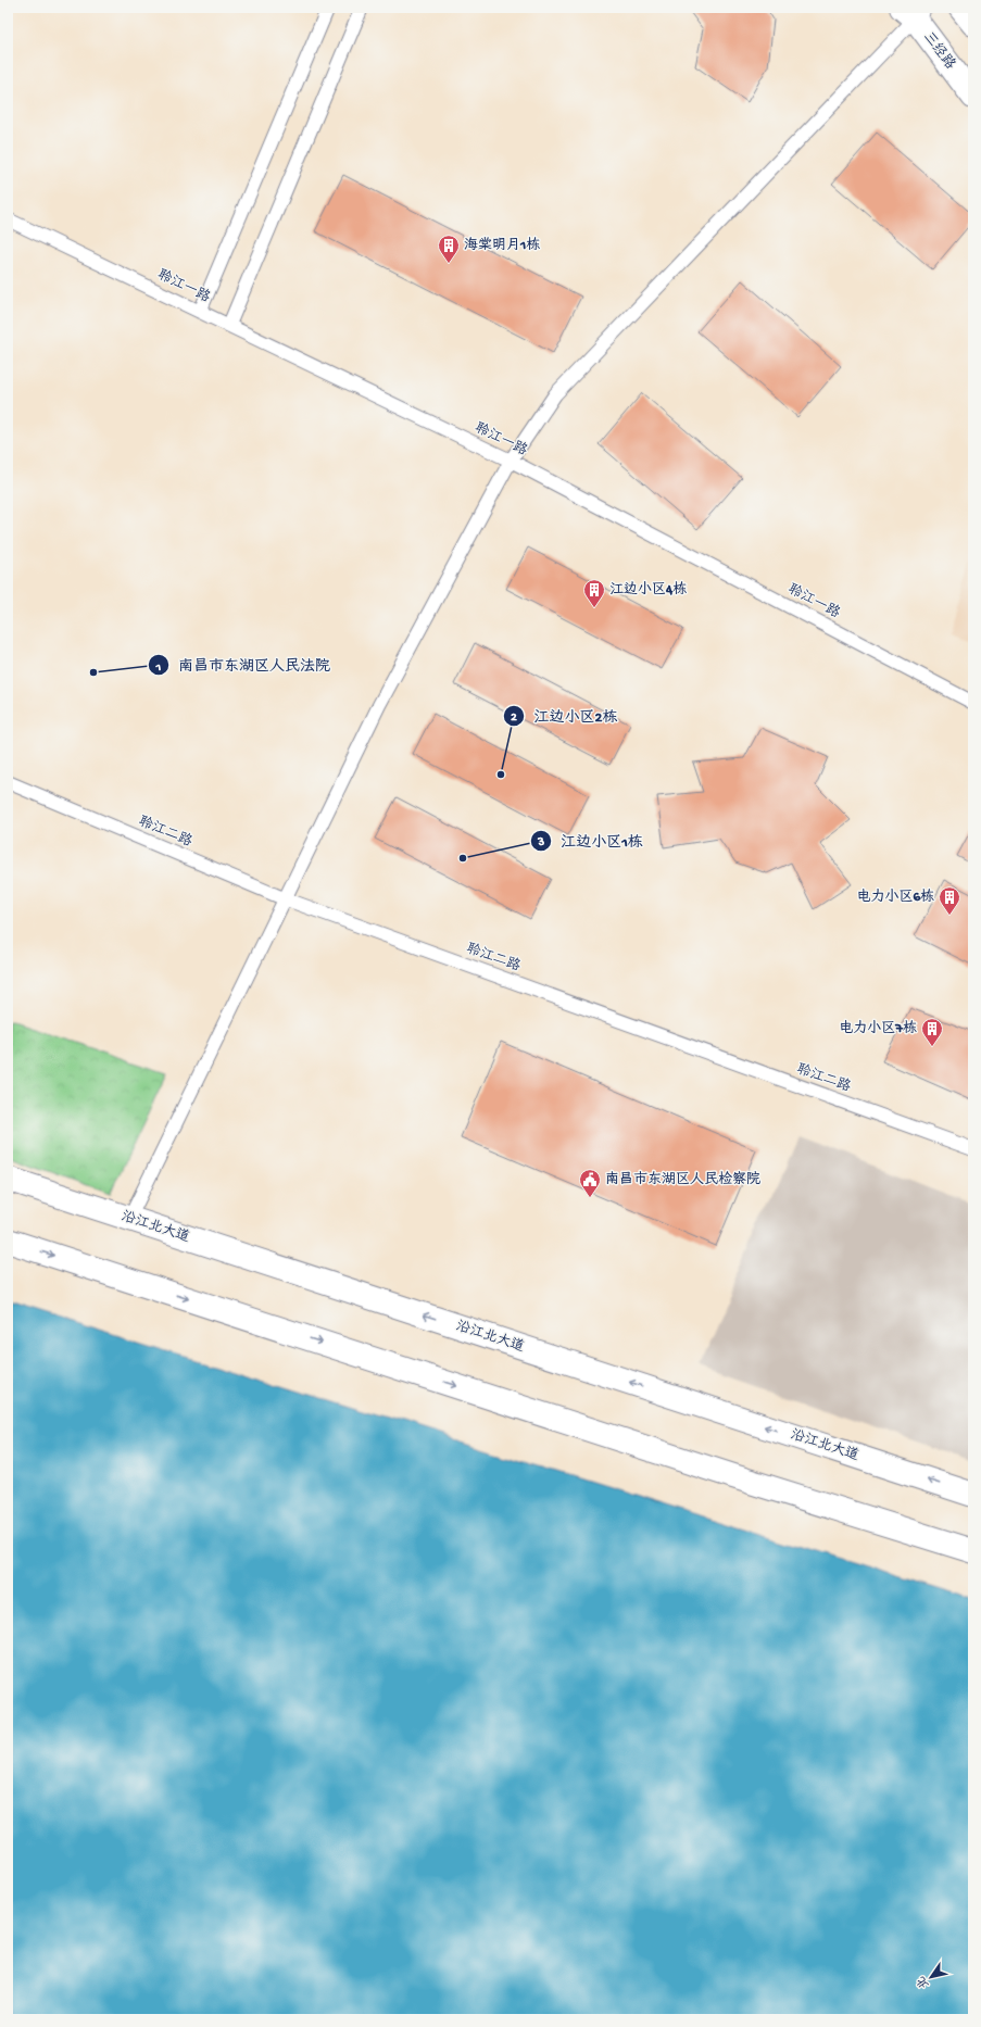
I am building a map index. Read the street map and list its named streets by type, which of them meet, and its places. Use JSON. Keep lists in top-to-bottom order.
{
  "streets": {
    "main road": ["三经路", "沿江北大道"],
    "lane": ["聆江一路", "聆江二路"]
  },
  "places": {
    "building": [
      "海棠明月1栋",
      "江边小区4栋",
      "电力小区6栋",
      "电力小区7栋"
    ],
    "other": ["南昌市东湖区人民法院", "江边小区2栋", "江边小区1栋"],
    "public building": ["南昌市东湖区人民检察院"]
  },
  "north": "bottom left"
}
